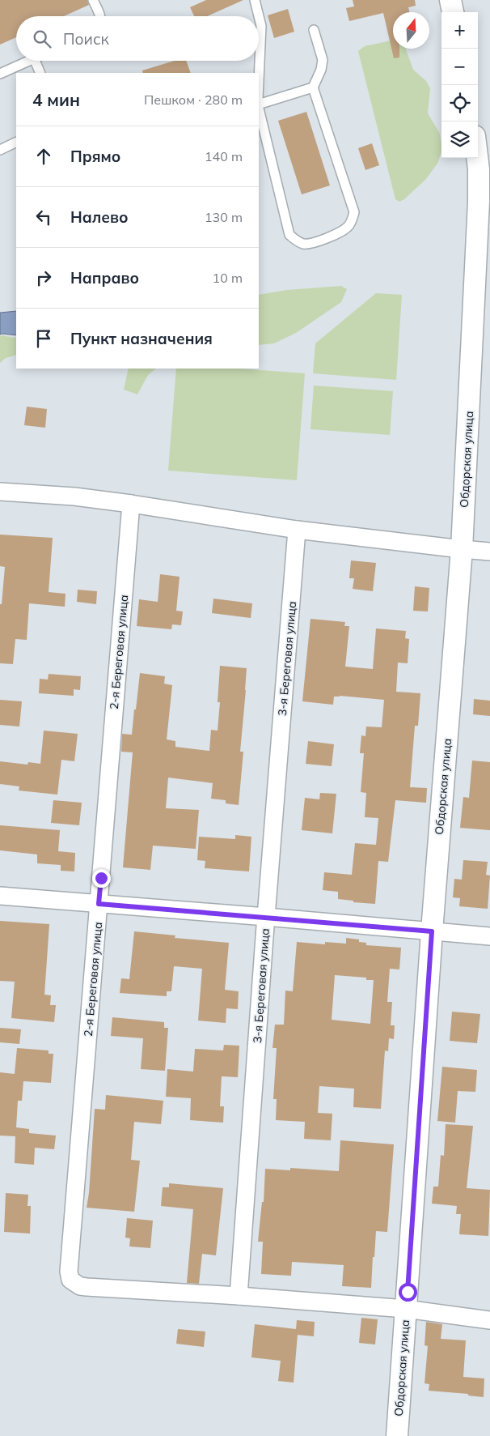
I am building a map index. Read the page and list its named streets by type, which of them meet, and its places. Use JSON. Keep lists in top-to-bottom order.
{
  "streets": {
    "street": ["Обдорская улица", "2-я Береговая улица", "3-я Береговая улица"]
  },
  "crossings": [
    ["2-я Береговая улица", "3-я Береговая улица"]
  ],
  "north": "top",
  "page": {
    "map_buttons": ["+", "−"],
    "search": "Поиск",
    "heading": ["4 мин", "Пешком · 280 m"],
    "list": [
      ["Прямо", "140 m"],
      ["Налево", "130 m"],
      ["Направо", "10 m"],
      "Пункт назначения"
    ]
  }
}
